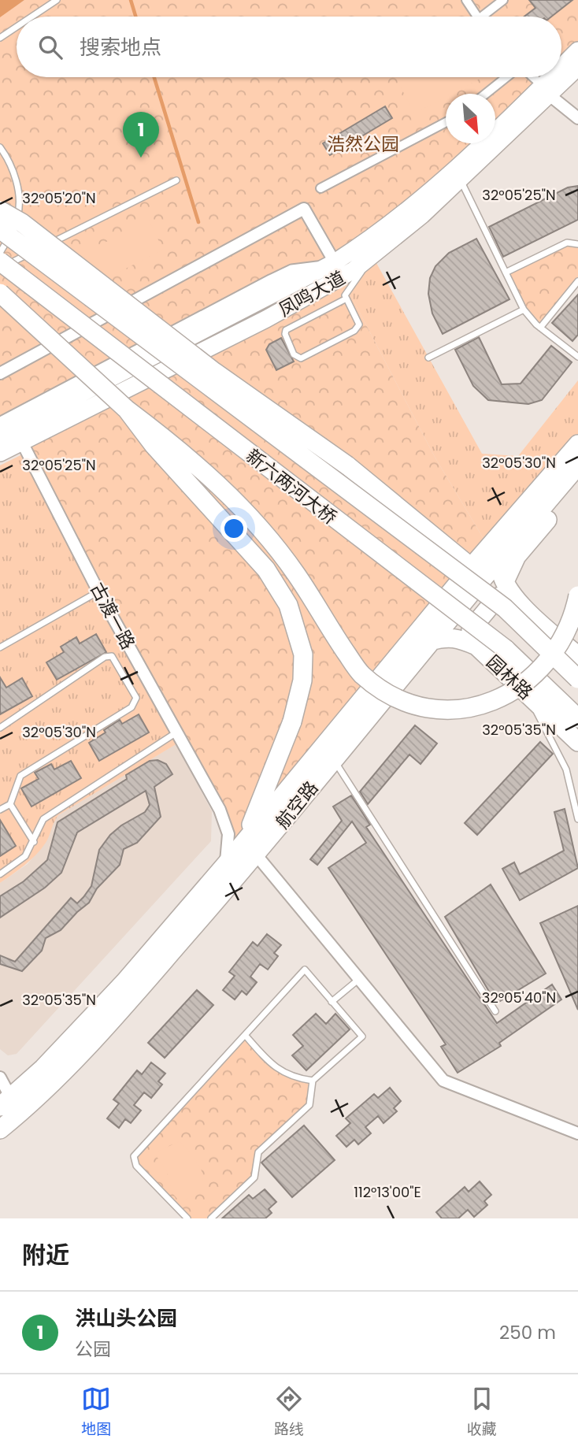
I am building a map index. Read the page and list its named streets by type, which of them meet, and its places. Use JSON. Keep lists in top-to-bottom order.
{
  "streets": {
    "main road": [
      "凤鸣大道",
      "新六两河大桥",
      "园林路",
      "航空路"
    ],
    "street": ["古渡一路"]
  },
  "crossings": [
    ["凤鸣大道", "古渡一路"],
    ["古渡一路", "航空路"],
    ["园林路", "航空路"]
  ],
  "parks": ["浩然公园"],
  "north": "bottom right",
  "page": {
    "search": "搜索地点",
    "pins": "1",
    "heading": "附近",
    "list": [
      {
        "mark": "1",
        "name": "洪山头公园",
        "note": "公园",
        "value": "250 m"
      }
    ],
    "nav": ["地图", "路线", "收藏"]
  },
  "coordinates": [
    "32°05'25\"N",
    "32°05'20\"N",
    "32°05'30\"N",
    "32°05'35\"N",
    "32°05'40\"N",
    "112°13'00\"E"
  ]
}
